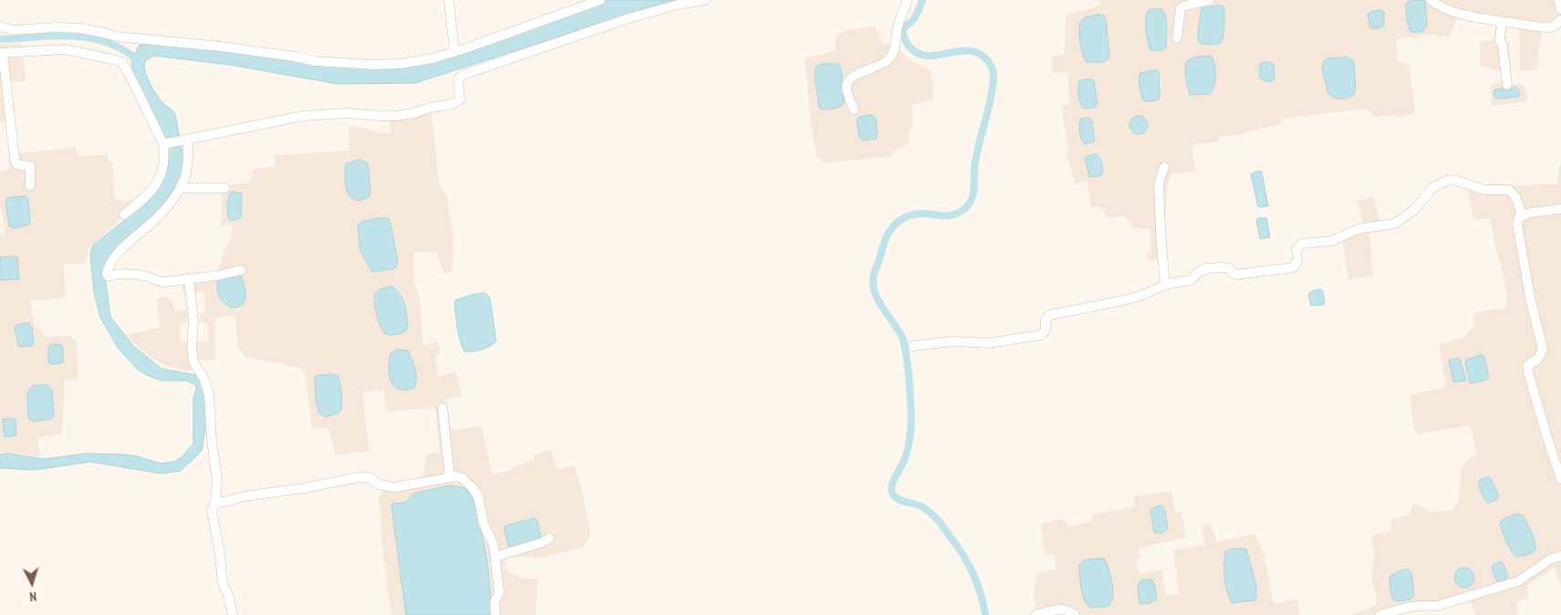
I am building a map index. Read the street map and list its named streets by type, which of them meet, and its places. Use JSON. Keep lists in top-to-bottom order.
{
  "north": "bottom"
}
